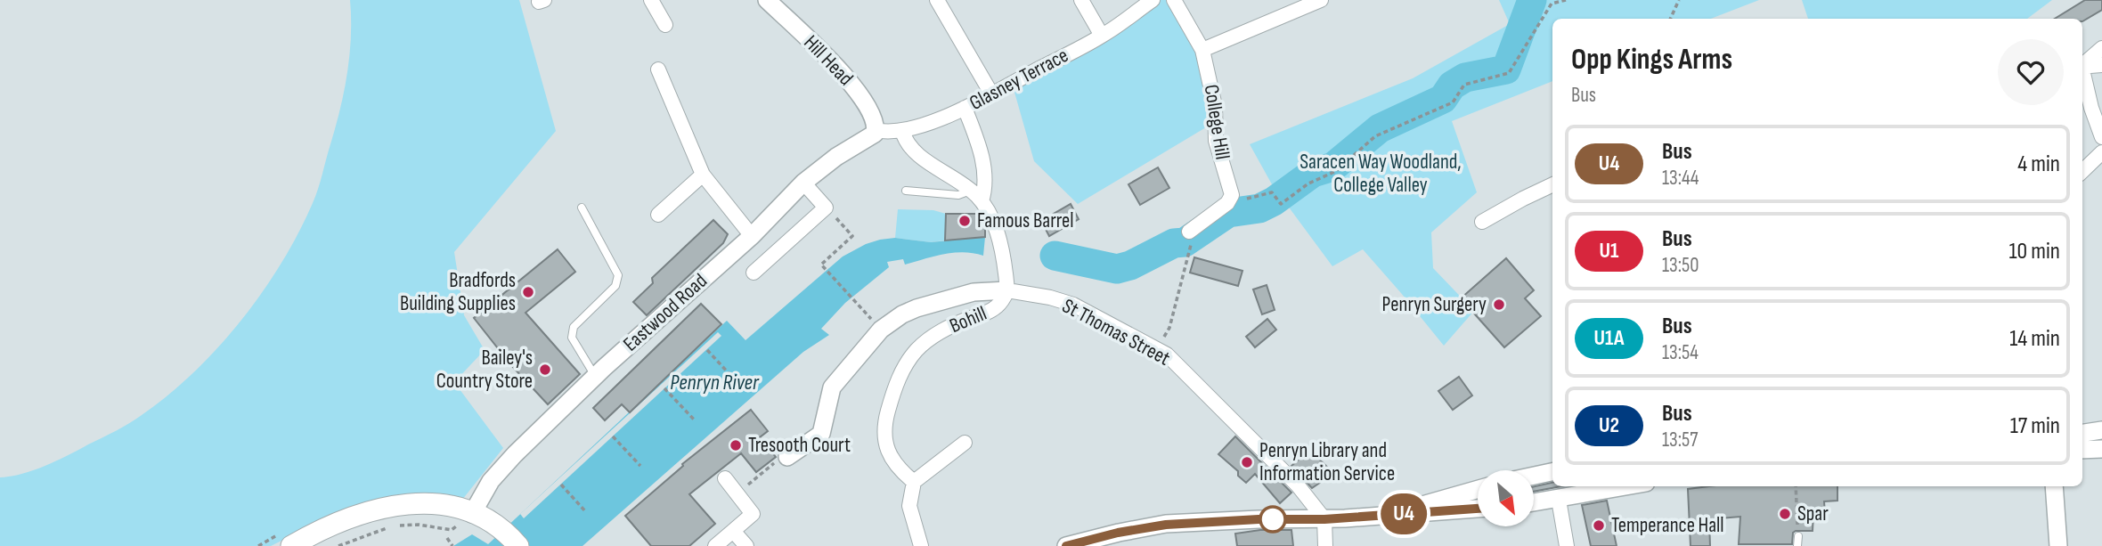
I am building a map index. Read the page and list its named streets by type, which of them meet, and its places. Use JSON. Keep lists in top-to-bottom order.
{
  "streets": {
    "street": [
      "Hill Head",
      "Glasney Terrace",
      "College Hill",
      "Eastwood Road",
      "Bohill",
      "St Thomas Street"
    ]
  },
  "crossings": [
    ["Hill Head", "Glasney Terrace"],
    ["Hill Head", "Eastwood Road"],
    ["Glasney Terrace", "Eastwood Road"],
    ["Bohill", "St Thomas Street"]
  ],
  "water": ["Penryn River"],
  "parks": ["Saracen Way Woodland, College Valley"],
  "places": [
    "Famous Barrel",
    "Bradfords Building Supplies",
    "Penryn Surgery",
    "Bailey's Country Store",
    "Tresooth Court",
    "Penryn Library and Information Service",
    "Spar",
    "Temperance Hall"
  ],
  "lines": ["bus line U4"],
  "north": "bottom right",
  "page": {
    "on_map": "U4",
    "heading": ["Opp Kings Arms", "Bus"],
    "list": [
      {
        "mark": "U4",
        "name": "Bus",
        "note": "13:44",
        "value": "4 min"
      },
      {
        "mark": "U1",
        "name": "Bus",
        "note": "13:50",
        "value": "10 min"
      },
      {
        "mark": "U1A",
        "name": "Bus",
        "note": "13:54",
        "value": "14 min"
      },
      {
        "mark": "U2",
        "name": "Bus",
        "note": "13:57",
        "value": "17 min"
      }
    ]
  }
}
